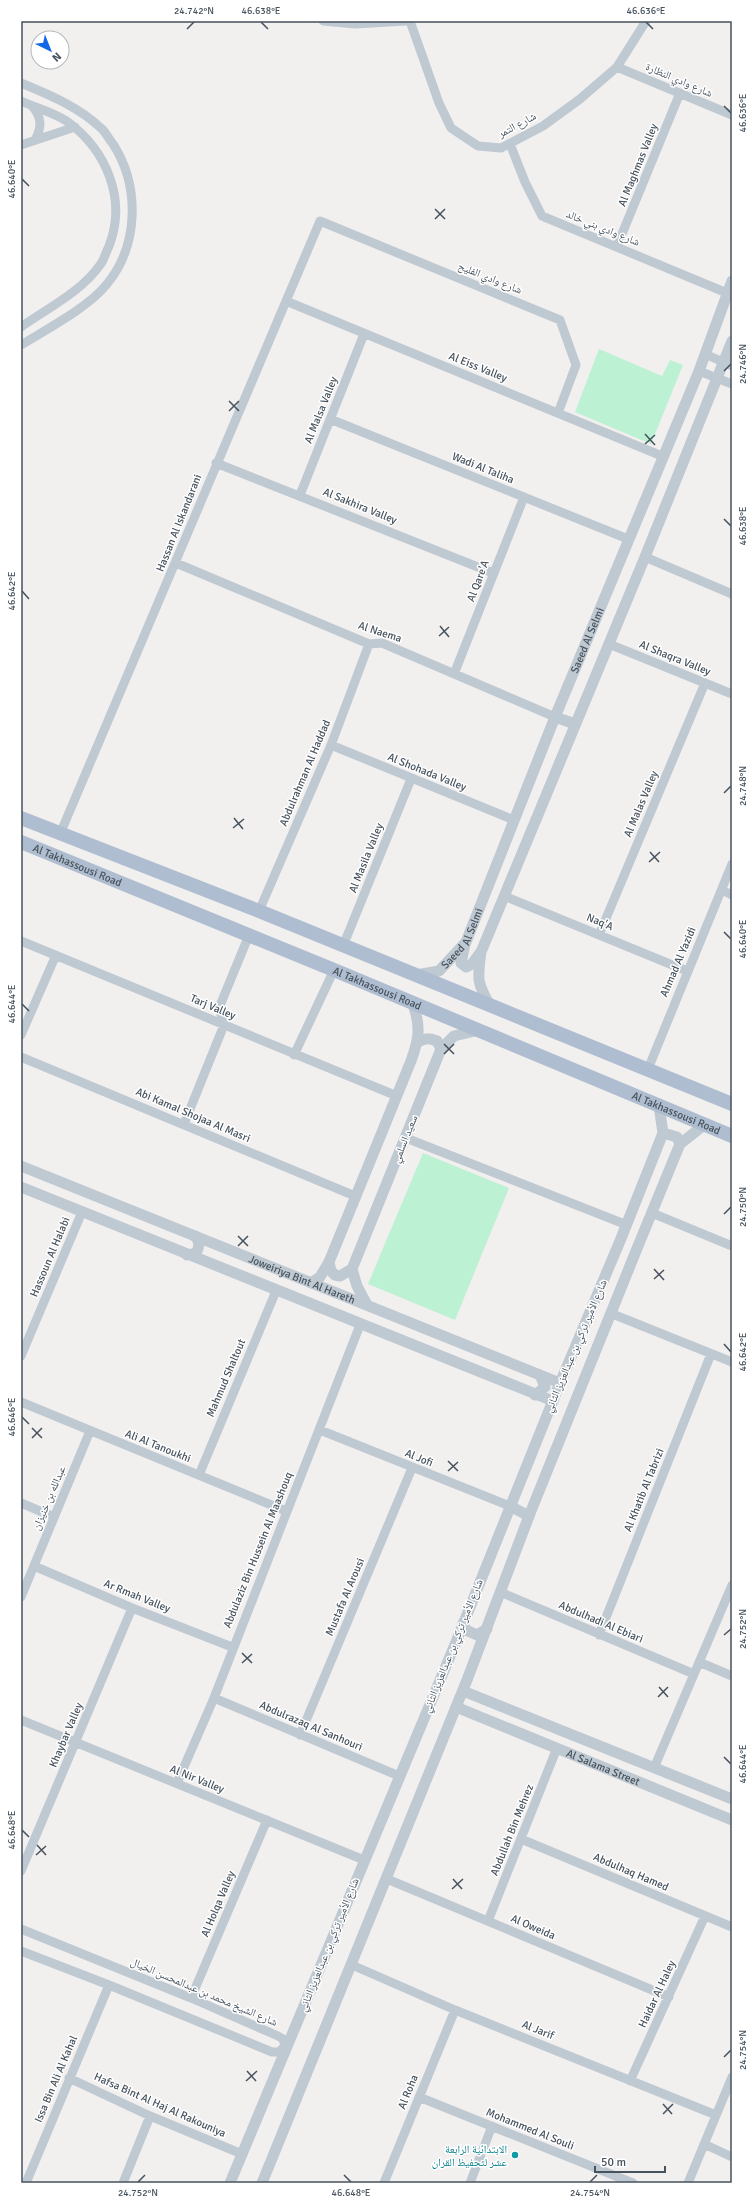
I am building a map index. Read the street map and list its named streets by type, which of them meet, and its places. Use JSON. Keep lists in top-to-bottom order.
{
  "streets": {
    "main road": ["Al Takhassousi Road"],
    "street": [
      "شارع وادي النظارة",
      "شارع التمر",
      "Al Maghmas Valley",
      "شارع وادي بني خالد",
      "شارع وادي الفليح",
      "Al Eiss Valley",
      "Al Malsa Valley",
      "Wadi Al Taliha",
      "Al Sakhira Valley",
      "Hassan Al Iskandarani",
      "Al Qare'A",
      "Al Naema",
      "Saeed Al Selmi",
      "Al Shaqra Valley",
      "Al Shohada Valley",
      "Abdulrahman Al Haddad",
      "Al Malas Valley",
      "Al Masila Valley",
      "Naq'A",
      "Ahmad Al Yazidi",
      "Tarj Valley",
      "Abi Kamal Shojaa Al Masri",
      "سعيد السلمي",
      "Hassoun Al Halabi",
      "Joweiriya Bint Al Hareth",
      "شارع الأمير تركي بن عبدالعزيز الثاني",
      "Mahmud Shaltout",
      "Ali Al Tanoukhi",
      "Al Jofi",
      "Al Khatib Al Tabrizi",
      "عبدالله بن خنيزان",
      "Abdulaziz Bin Hussein Al Maashouq",
      "Ar Rmah Valley",
      "Mustafa Al Arousi",
      "Abdulhadi Al Ebiari",
      "Abdulrazaq Al Sanhouri",
      "Khaybar Valley",
      "Al Salama Street",
      "Al Nir Valley",
      "Abdullah Bin Mehrez",
      "Abdulhaq Hamed",
      "Al Holqa Valley",
      "Al Oweida",
      "شارع الشيخ محمد بن عبدالمحسن الخيال",
      "Haidar Al Haley",
      "Al Jarif",
      "Issa Bin Ali Al Kahal",
      "Al Roha",
      "Hafsa Bint Al Haj Al Rakouniya",
      "Mohammed Al Souli"
    ]
  },
  "crossings": [
    ["شارع وادي النظارة", "شارع التمر"],
    ["شارع وادي النظارة", "Al Maghmas Valley"],
    ["شارع التمر", "شارع وادي بني خالد"],
    ["Al Maghmas Valley", "شارع وادي بني خالد"],
    ["شارع وادي بني خالد", "Saeed Al Selmi"],
    ["شارع وادي الفليح", "Al Eiss Valley"],
    ["شارع وادي الفليح", "Hassan Al Iskandarani"],
    ["Al Eiss Valley", "Al Malsa Valley"],
    ["Al Eiss Valley", "Hassan Al Iskandarani"],
    ["Al Eiss Valley", "Saeed Al Selmi"],
    ["Al Malsa Valley", "Wadi Al Taliha"],
    ["Al Malsa Valley", "Al Sakhira Valley"],
    ["Wadi Al Taliha", "Al Qare'A"],
    ["Wadi Al Taliha", "Saeed Al Selmi"],
    ["Al Sakhira Valley", "Hassan Al Iskandarani"],
    ["Al Sakhira Valley", "Al Qare'A"],
    ["Hassan Al Iskandarani", "Al Naema"],
    ["Hassan Al Iskandarani", "Al Takhassousi Road"],
    ["Al Qare'A", "Al Naema"],
    ["Al Naema", "Saeed Al Selmi"],
    ["Al Naema", "Abdulrahman Al Haddad"],
    ["Saeed Al Selmi", "Al Shaqra Valley"],
    ["Saeed Al Selmi", "Al Shohada Valley"],
    ["Saeed Al Selmi", "Al Takhassousi Road"],
    ["Saeed Al Selmi", "Naq'A"],
    ["Al Shaqra Valley", "Al Malas Valley"],
    ["Al Shohada Valley", "Abdulrahman Al Haddad"],
    ["Al Shohada Valley", "Al Masila Valley"],
    ["Abdulrahman Al Haddad", "Al Takhassousi Road"],
    ["Al Malas Valley", "Naq'A"],
    ["Al Masila Valley", "Al Takhassousi Road"],
    ["Al Takhassousi Road", "Ahmad Al Yazidi"],
    ["Al Takhassousi Road", "سعيد السلمي"],
    ["Al Takhassousi Road", "شارع الأمير تركي بن عبدالعزيز الثاني"],
    ["Naq'A", "Ahmad Al Yazidi"],
    ["Hassoun Al Halabi", "Joweiriya Bint Al Hareth"],
    ["Joweiriya Bint Al Hareth", "شارع الأمير تركي بن عبدالعزيز الثاني"],
    ["Joweiriya Bint Al Hareth", "Mahmud Shaltout"],
    ["Joweiriya Bint Al Hareth", "Abdulaziz Bin Hussein Al Maashouq"],
    ["شارع الأمير تركي بن عبدالعزيز الثاني", "Al Jofi"],
    ["شارع الأمير تركي بن عبدالعزيز الثاني", "Abdulhadi Al Ebiari"],
    ["شارع الأمير تركي بن عبدالعزيز الثاني", "Abdulrazaq Al Sanhouri"],
    ["شارع الأمير تركي بن عبدالعزيز الثاني", "Al Salama Street"],
    ["شارع الأمير تركي بن عبدالعزيز الثاني", "Al Nir Valley"],
    ["شارع الأمير تركي بن عبدالعزيز الثاني", "Al Oweida"],
    ["شارع الأمير تركي بن عبدالعزيز الثاني", "Al Jarif"],
    ["شارع الأمير تركي بن عبدالعزيز الثاني", "Hafsa Bint Al Haj Al Rakouniya"],
    ["Mahmud Shaltout", "Ali Al Tanoukhi"],
    ["Ali Al Tanoukhi", "عبدالله بن خنيزان"],
    ["Ali Al Tanoukhi", "Abdulaziz Bin Hussein Al Maashouq"],
    ["Al Jofi", "Abdulaziz Bin Hussein Al Maashouq"],
    ["Al Jofi", "Mustafa Al Arousi"],
    ["Al Khatib Al Tabrizi", "Abdulhadi Al Ebiari"],
    ["عبدالله بن خنيزان", "Ar Rmah Valley"],
    ["Abdulaziz Bin Hussein Al Maashouq", "Ar Rmah Valley"],
    ["Abdulaziz Bin Hussein Al Maashouq", "Abdulrazaq Al Sanhouri"],
    ["Abdulaziz Bin Hussein Al Maashouq", "Al Nir Valley"],
    ["Ar Rmah Valley", "Khaybar Valley"],
    ["Mustafa Al Arousi", "Abdulrazaq Al Sanhouri"],
    ["Khaybar Valley", "Al Nir Valley"],
    ["Al Salama Street", "Abdullah Bin Mehrez"],
    ["Al Nir Valley", "Al Holqa Valley"],
    ["Abdullah Bin Mehrez", "Abdulhaq Hamed"],
    ["Abdullah Bin Mehrez", "Al Oweida"],
    ["Abdulhaq Hamed", "Haidar Al Haley"],
    ["Al Holqa Valley", "شارع الشيخ محمد بن عبدالمحسن الخيال"],
    ["Al Oweida", "Haidar Al Haley"],
    ["شارع الشيخ محمد بن عبدالمحسن الخيال", "Issa Bin Ali Al Kahal"],
    ["Haidar Al Haley", "Al Jarif"],
    ["Al Jarif", "Al Roha"],
    ["Issa Bin Ali Al Kahal", "Hafsa Bint Al Haj Al Rakouniya"],
    ["Al Roha", "Mohammed Al Souli"]
  ],
  "places": ["الابتدائية الرابعة عشر لتحفيظ القران"],
  "scale_bar": "50 m",
  "north": "bottom right",
  "coordinates": [
    "24.742°N",
    "46.638°E",
    "46.636°E",
    "46.640°E",
    "24.746°N",
    "46.642°E",
    "24.748°N",
    "46.644°E",
    "24.750°N",
    "46.646°E",
    "24.752°N",
    "46.648°E",
    "24.754°N"
  ]
}
